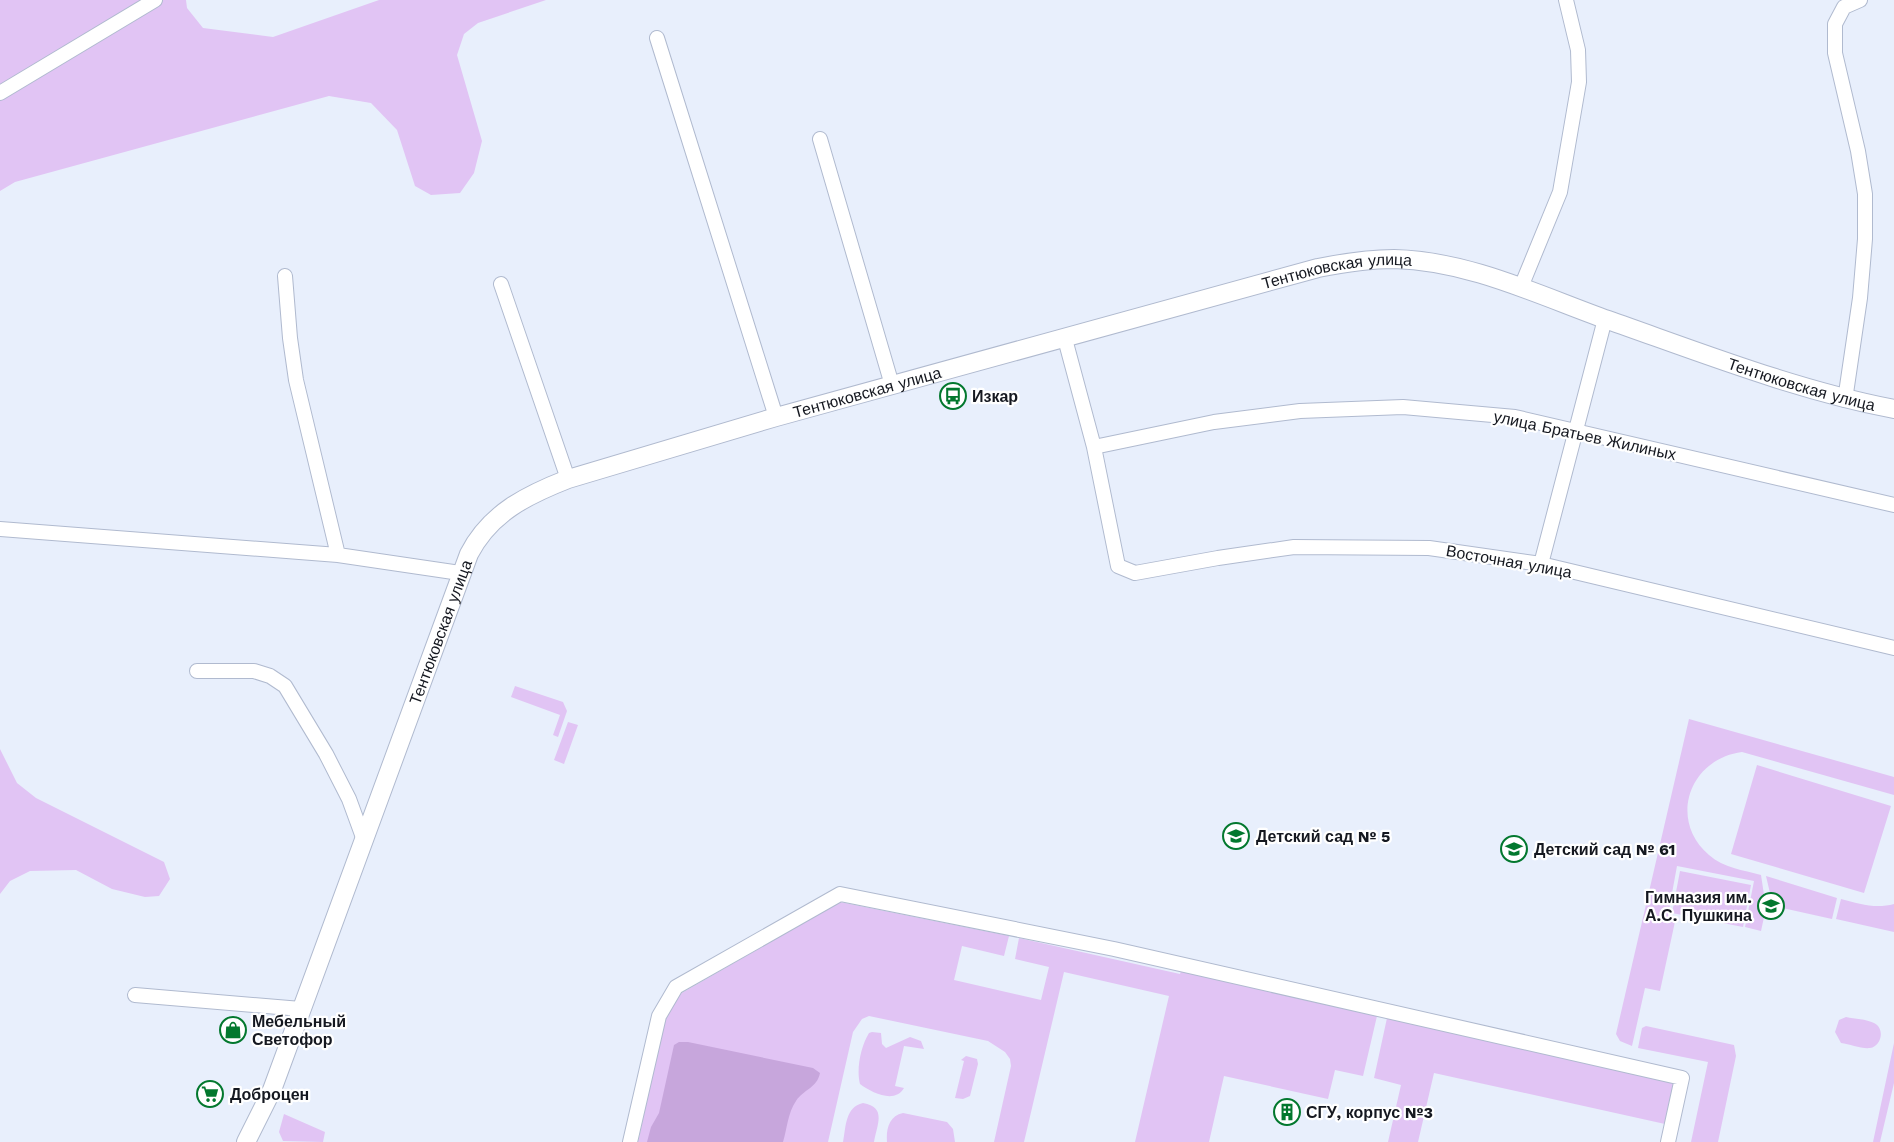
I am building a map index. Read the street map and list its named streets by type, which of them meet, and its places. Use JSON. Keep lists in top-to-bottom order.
{
  "streets": {
    "street": ["Тентюковская улица", "улица Братьев Жилиных", "Восточная улица"]
  },
  "crossings": [
    ["улица Братьев Жилиных", "Восточная улица"]
  ],
  "places": {
    "bus stop": ["Изкар"],
    "school or university": ["Детский сад № 5", "Детский сад № 61", "Гимназия им. А.С. Пушкина"],
    "shop": ["Мебельный Светофор"],
    "supermarket": ["Доброцен"],
    "building": ["СГУ, корпус №3"]
  }
}
